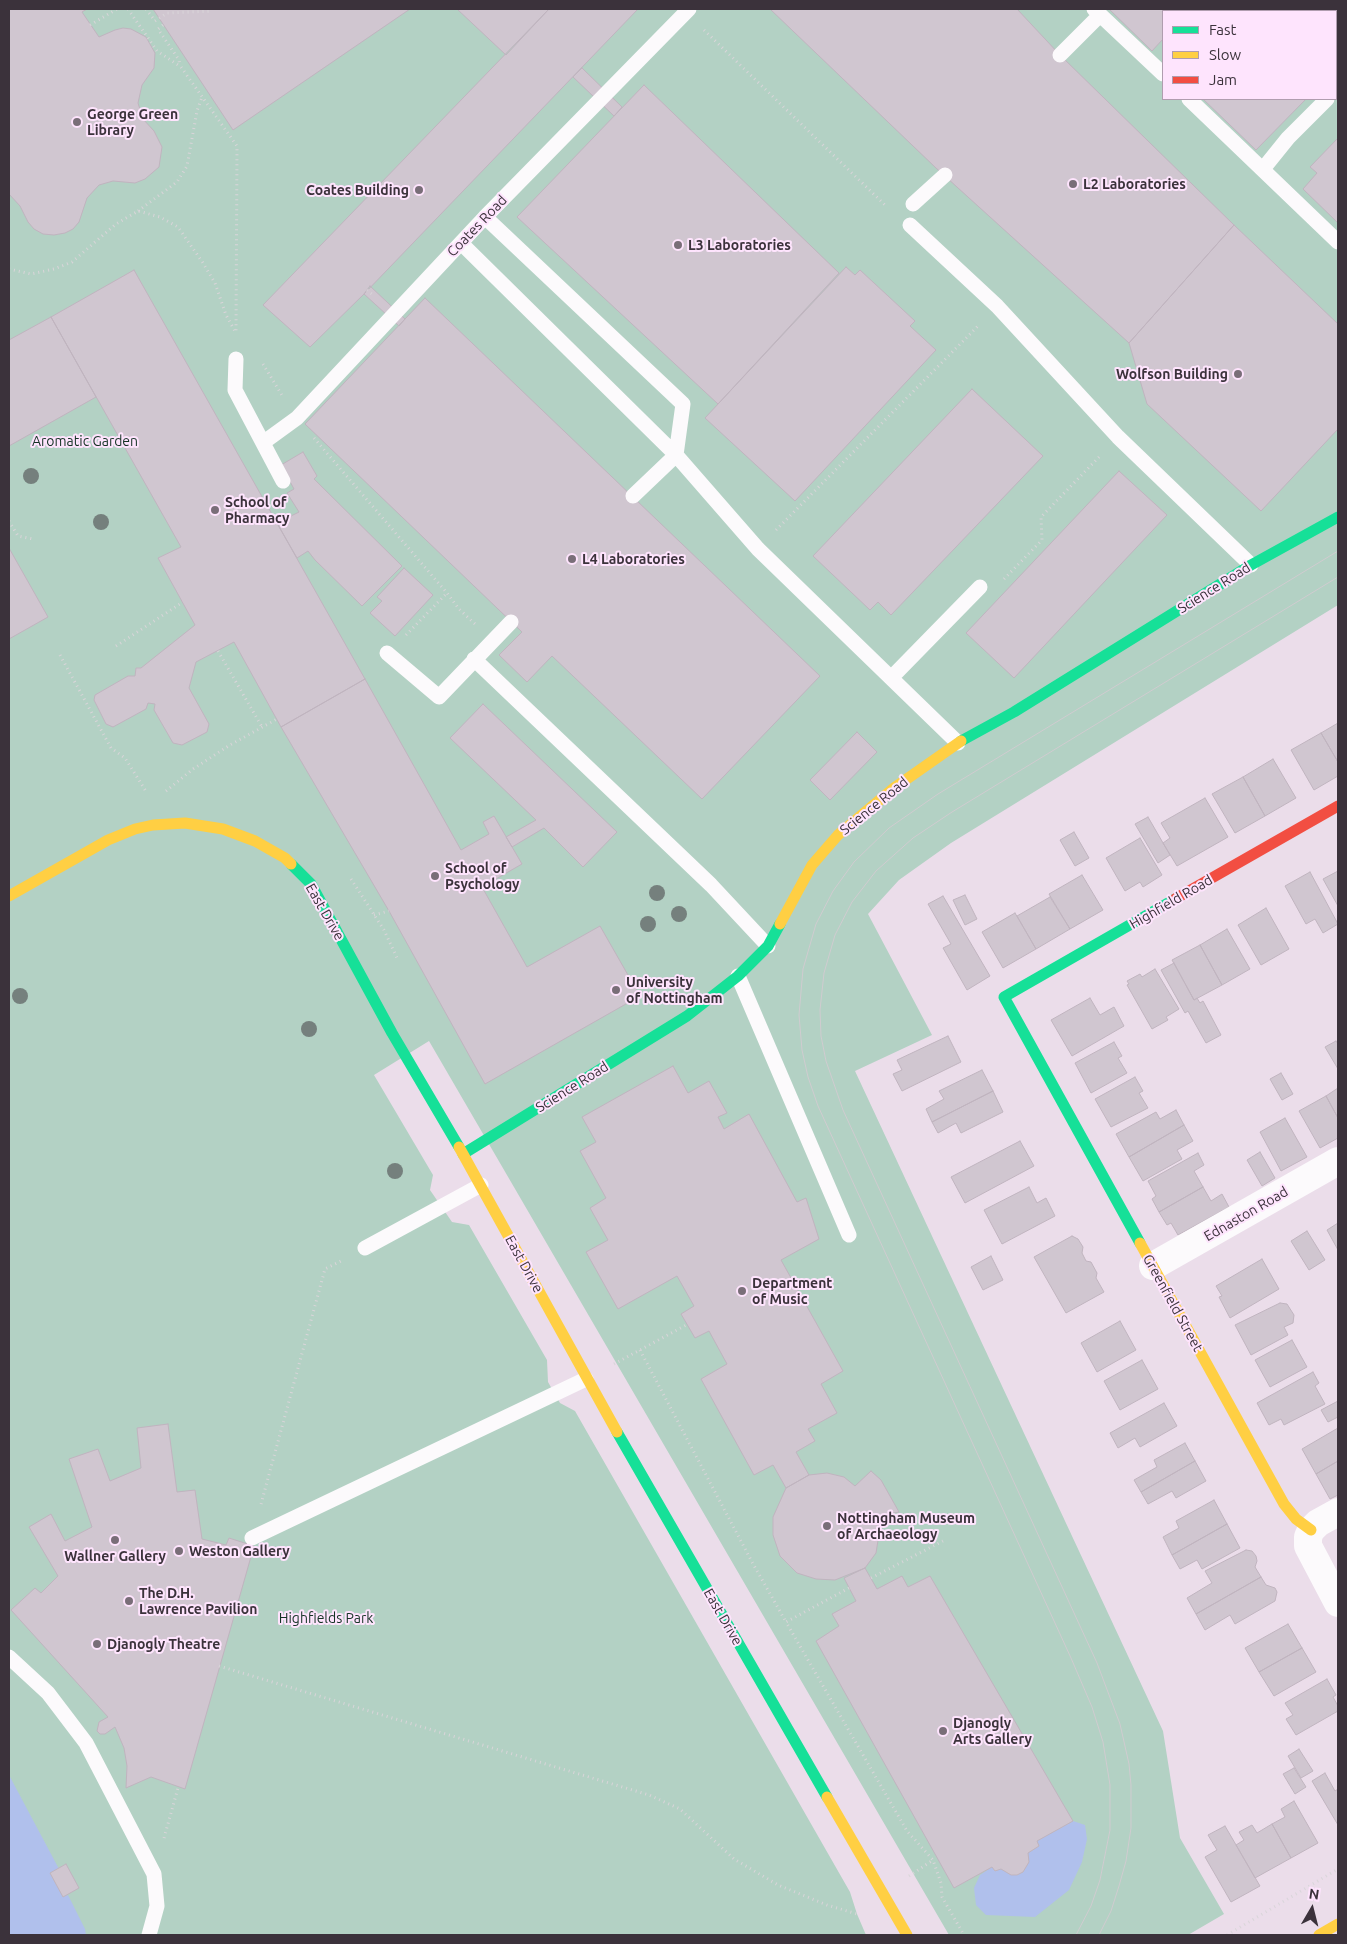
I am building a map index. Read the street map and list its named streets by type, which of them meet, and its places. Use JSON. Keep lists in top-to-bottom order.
{
  "streets": {
    "street": [
      "Science Road",
      "Highfield Road",
      "East Drive",
      "Ednaston Road",
      "Greenfield Street"
    ],
    "lane": ["Coates Road"]
  },
  "crossings": [
    ["Science Road", "East Drive"],
    ["Highfield Road", "Greenfield Street"],
    ["Ednaston Road", "Greenfield Street"]
  ],
  "parks": ["Aromatic Garden", "Highfields Park"],
  "places": [
    "George Green Library",
    "L2 Laboratories",
    "Coates Building",
    "L3 Laboratories",
    "Wolfson Building",
    "School of Pharmacy",
    "L4 Laboratories",
    "School of Psychology",
    "University of Nottingham",
    "Department of Music",
    "Nottingham Museum of Archaeology",
    "Wallner Gallery",
    "Weston Gallery",
    "The D.H. Lawrence Pavilion",
    "Djanogly Theatre",
    "Djanogly Arts Gallery"
  ],
  "legend": ["Fast", "Slow", "Jam"],
  "north": "top"
}
